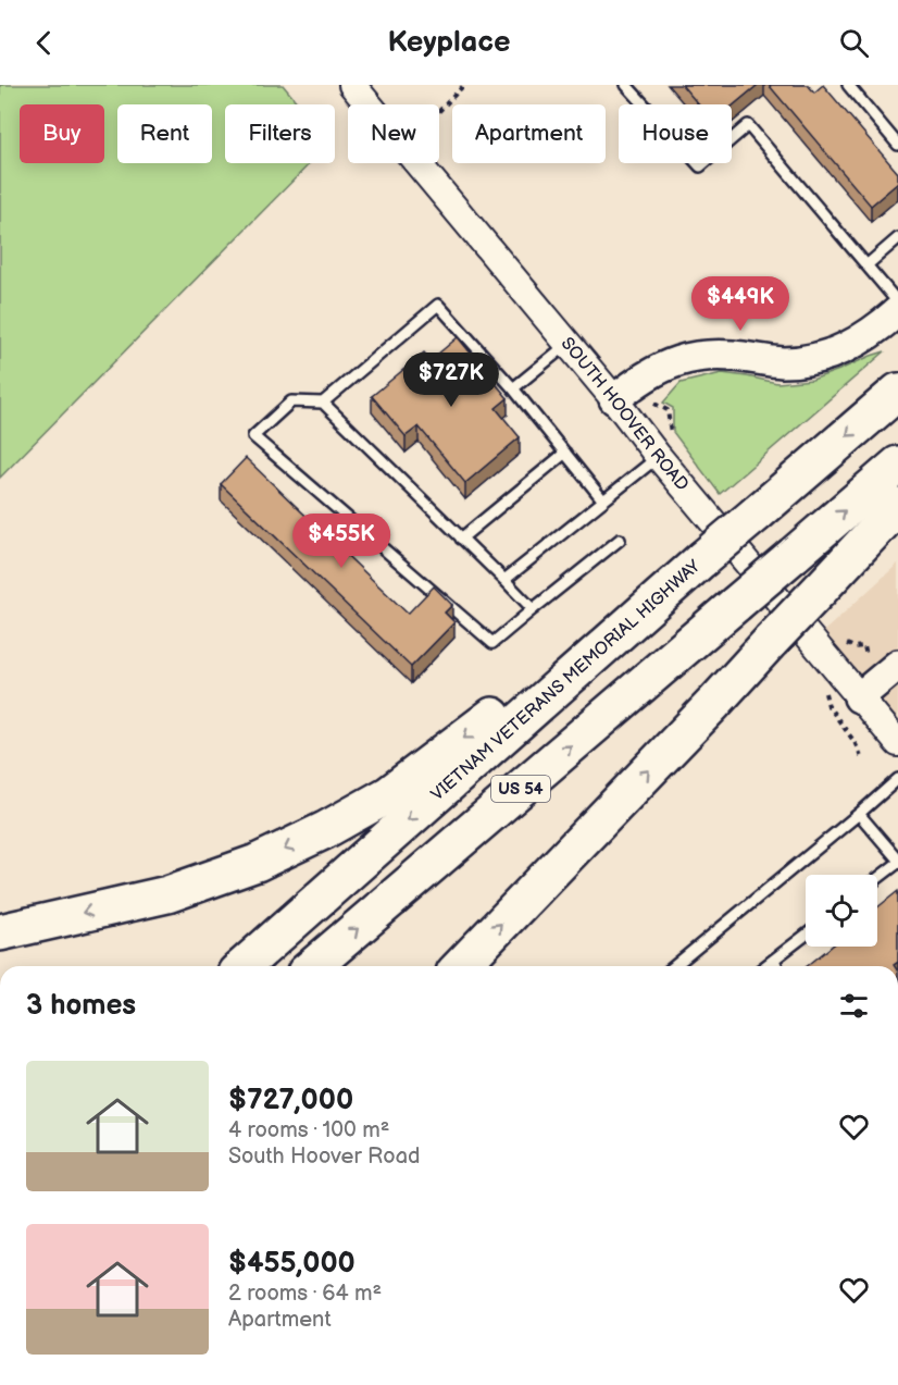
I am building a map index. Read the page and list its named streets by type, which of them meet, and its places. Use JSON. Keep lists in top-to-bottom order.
{
  "streets": {
    "highway": ["VIETNAM VETERANS MEMORIAL HIGHWAY", "US 54"],
    "street": ["SOUTH HOOVER ROAD"]
  },
  "page": {
    "header": "Keyplace",
    "chip": [
      "Buy",
      "Rent",
      "Filters",
      "New",
      "Apartment",
      "House"
    ],
    "price": ["$449K", "$727K", "$455K"],
    "heading": "3 homes",
    "list": [
      {
        "name": "$727,000",
        "note": "4 rooms · 100 m² · South Hoover Road"
      },
      {
        "name": "$455,000",
        "note": "2 rooms · 64 m² · Apartment"
      }
    ]
  }
}
